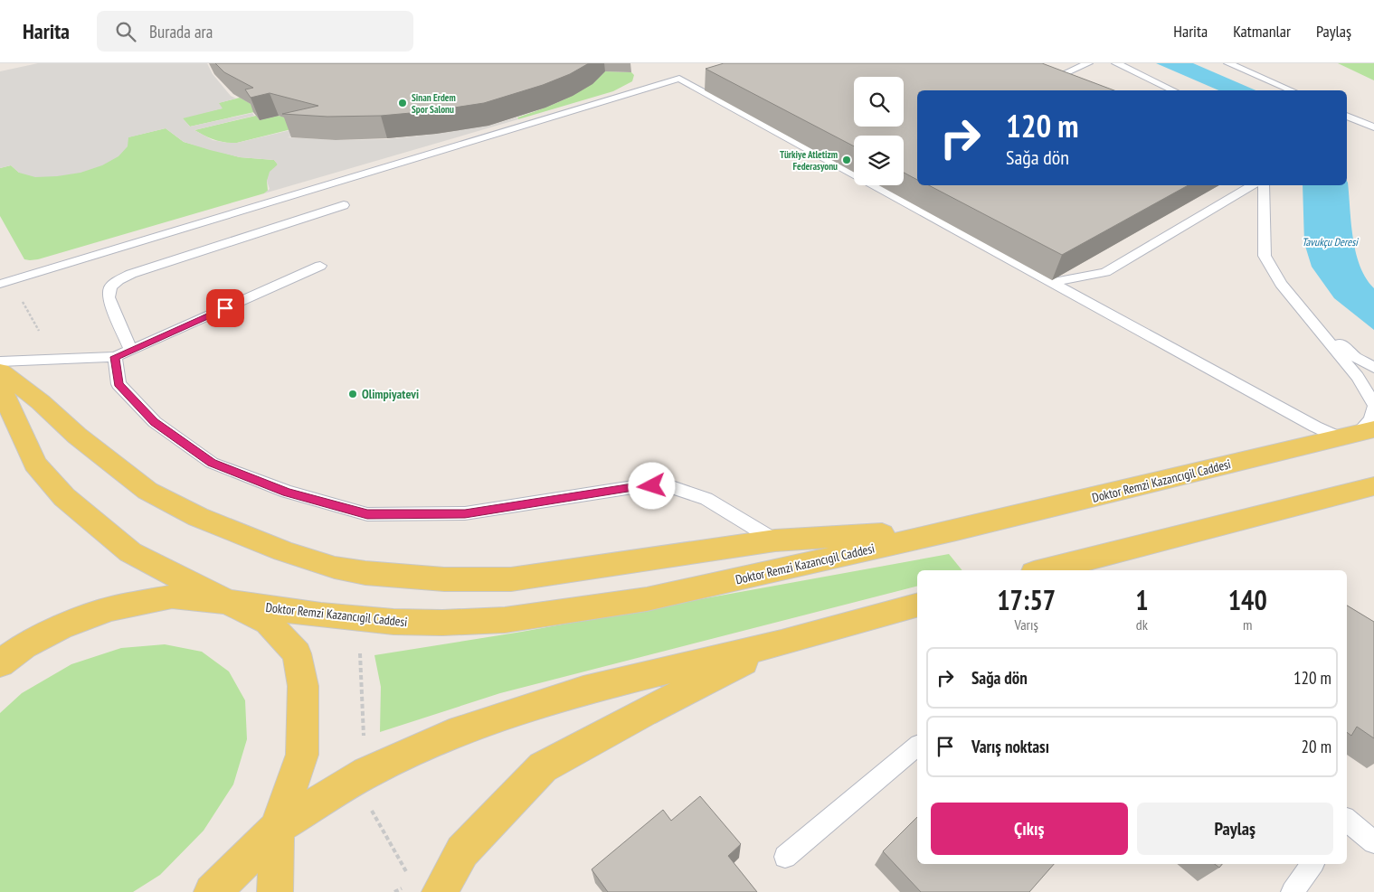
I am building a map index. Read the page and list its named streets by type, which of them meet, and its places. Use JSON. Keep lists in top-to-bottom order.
{
  "streets": {
    "main road": ["Doktor Remzi Kazancıgil Caddesi"]
  },
  "water": ["Tavukçu Deresi"],
  "places": ["Sinan Erdem Spor Salonu", "Türkiye Atletizm Federasyonu", "Olimpiyatevi"],
  "page": {
    "header": "Harita",
    "search": "Burada ara",
    "nav": ["Harita", "Katmanlar", "Paylaş"],
    "turn": ["120 m", "Sağa dön"],
    "eta": [
      "17:57",
      "Varış",
      "1",
      "dk",
      "140",
      "m"
    ],
    "list": [
      {
        "name": "Sağa dön",
        "value": "120 m"
      },
      {
        "name": "Varış noktası",
        "value": "20 m"
      }
    ],
    "buttons": ["Çıkış", "Paylaş"]
  }
}
